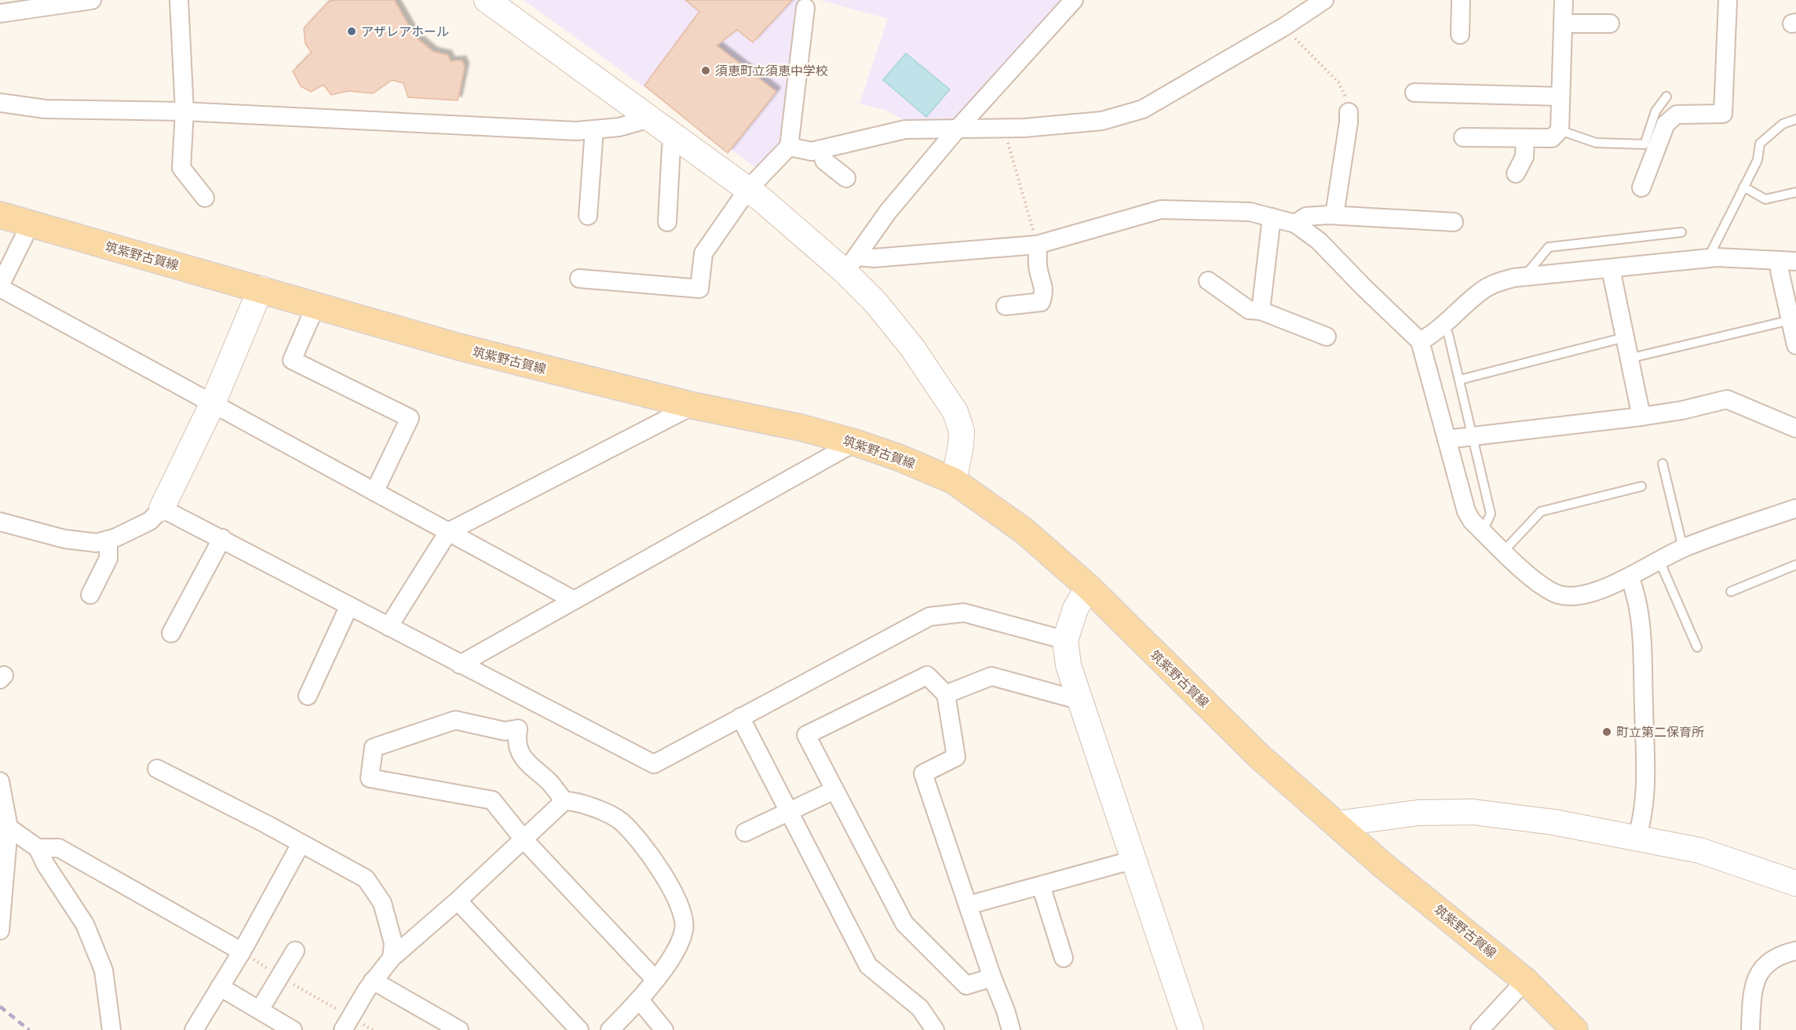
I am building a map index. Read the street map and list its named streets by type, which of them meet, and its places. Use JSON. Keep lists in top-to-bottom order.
{
  "streets": {
    "main road": ["筑紫野古賀線"]
  },
  "places": ["アザレアホール", "須恵町立須恵中学校", "町立第二保育所"]
}
